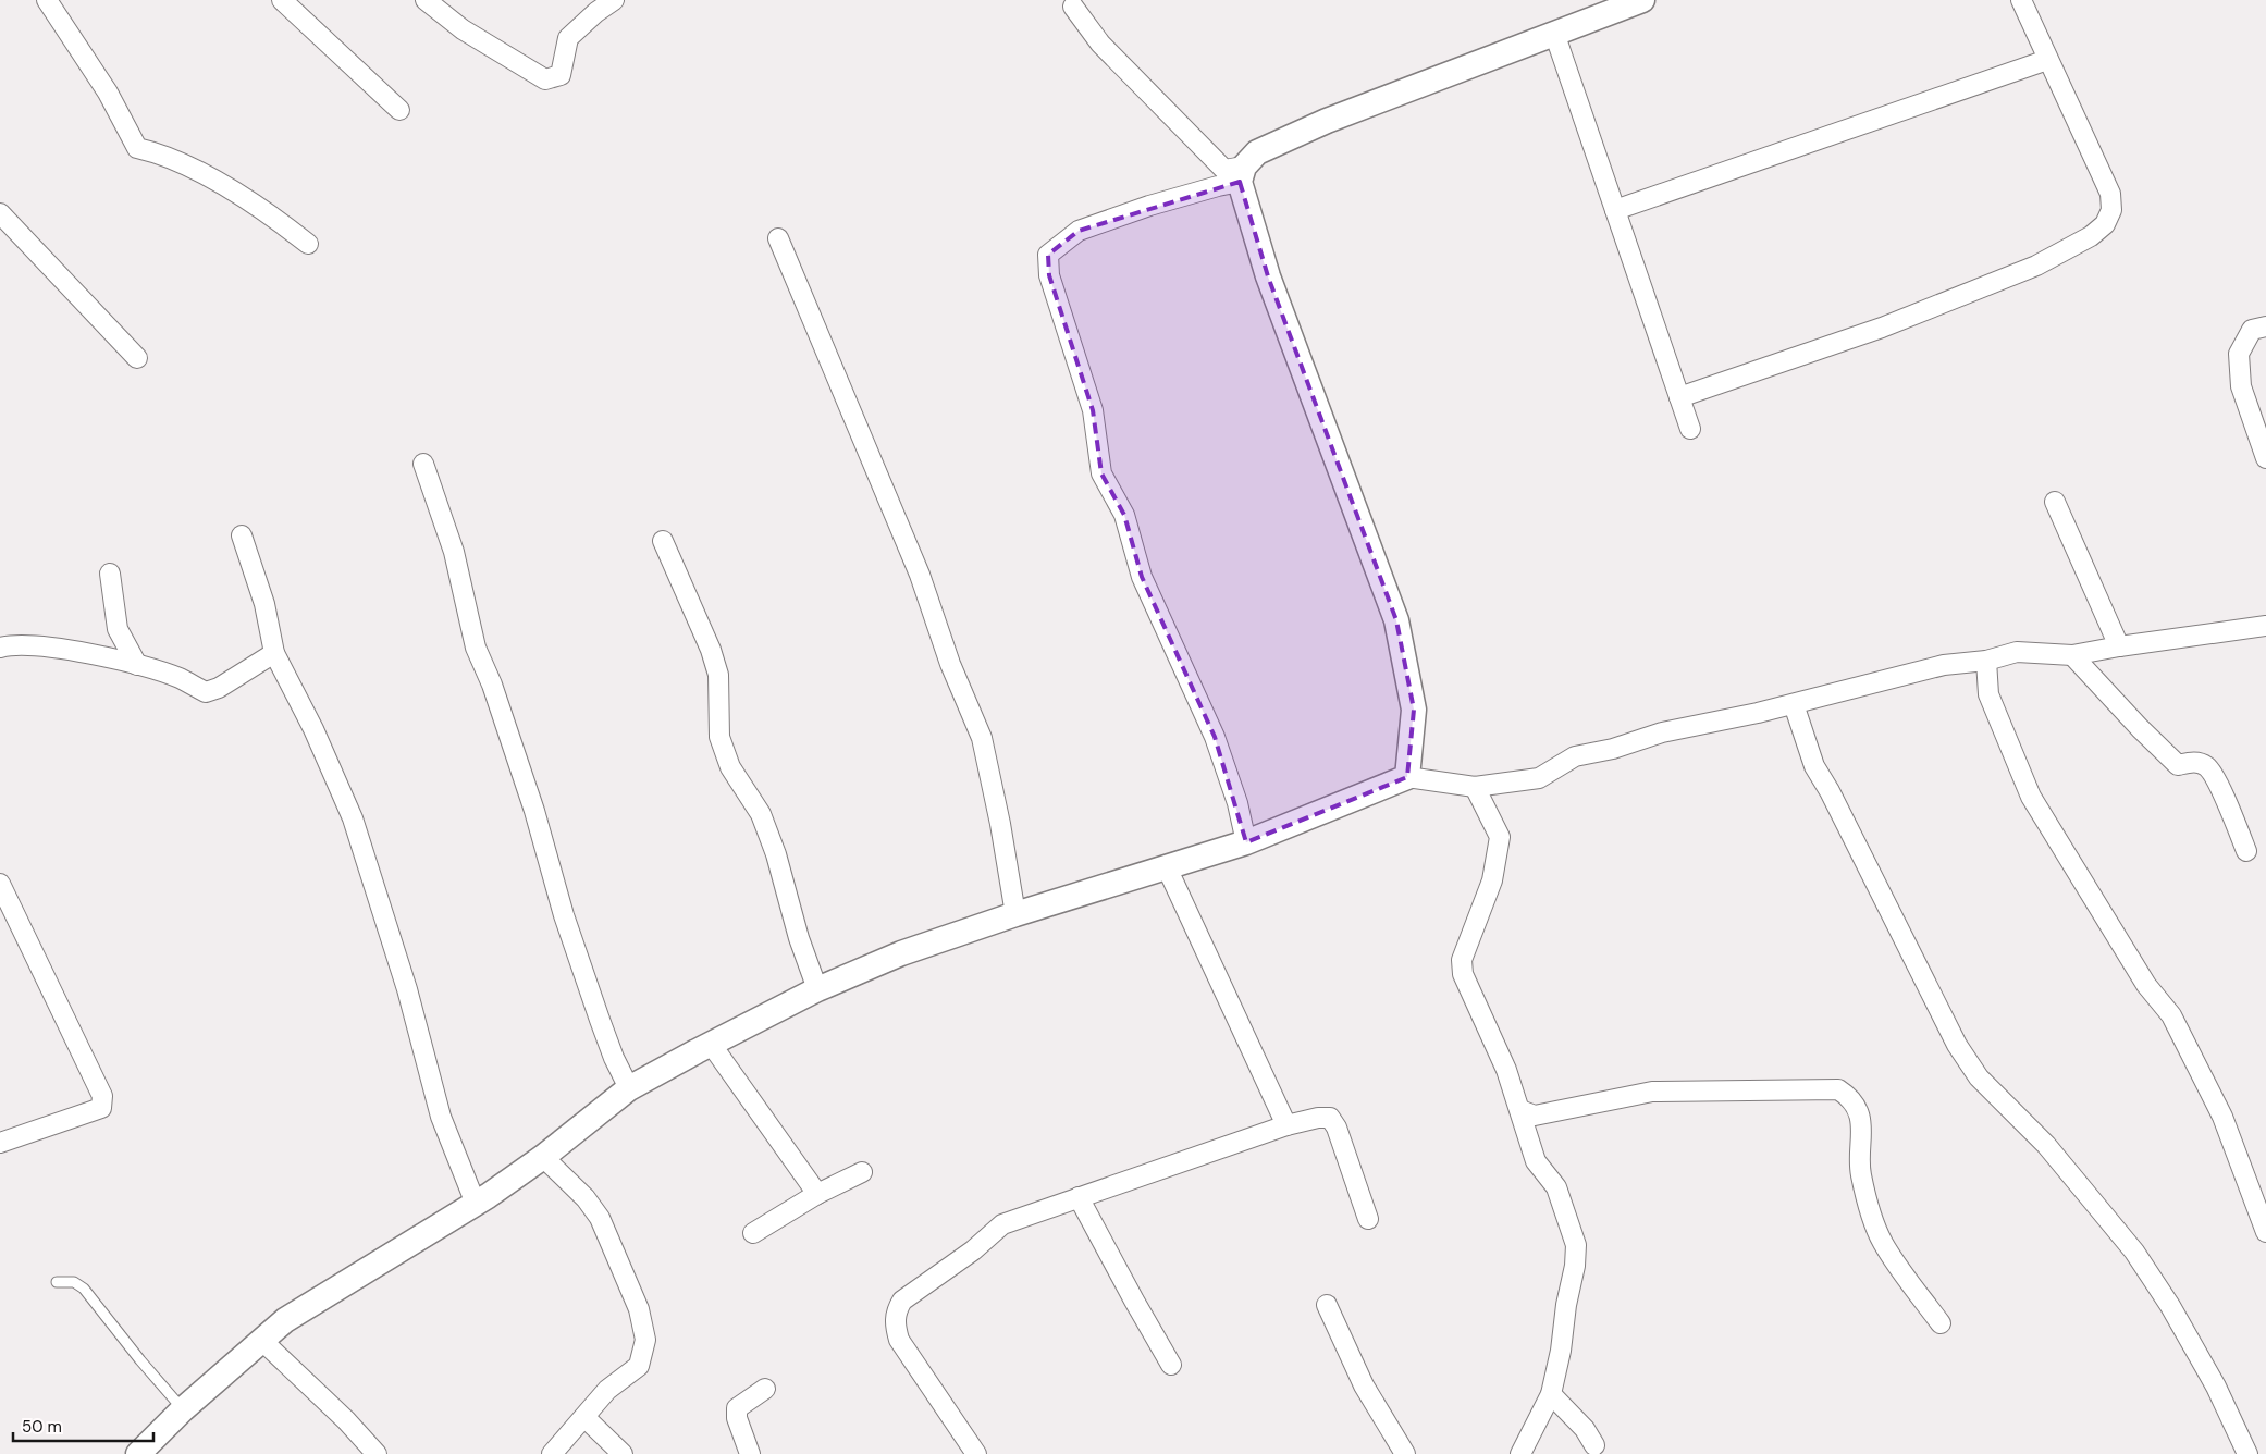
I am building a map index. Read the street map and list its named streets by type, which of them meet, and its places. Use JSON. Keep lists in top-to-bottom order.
{
  "scale_bar": "50 m"
}
